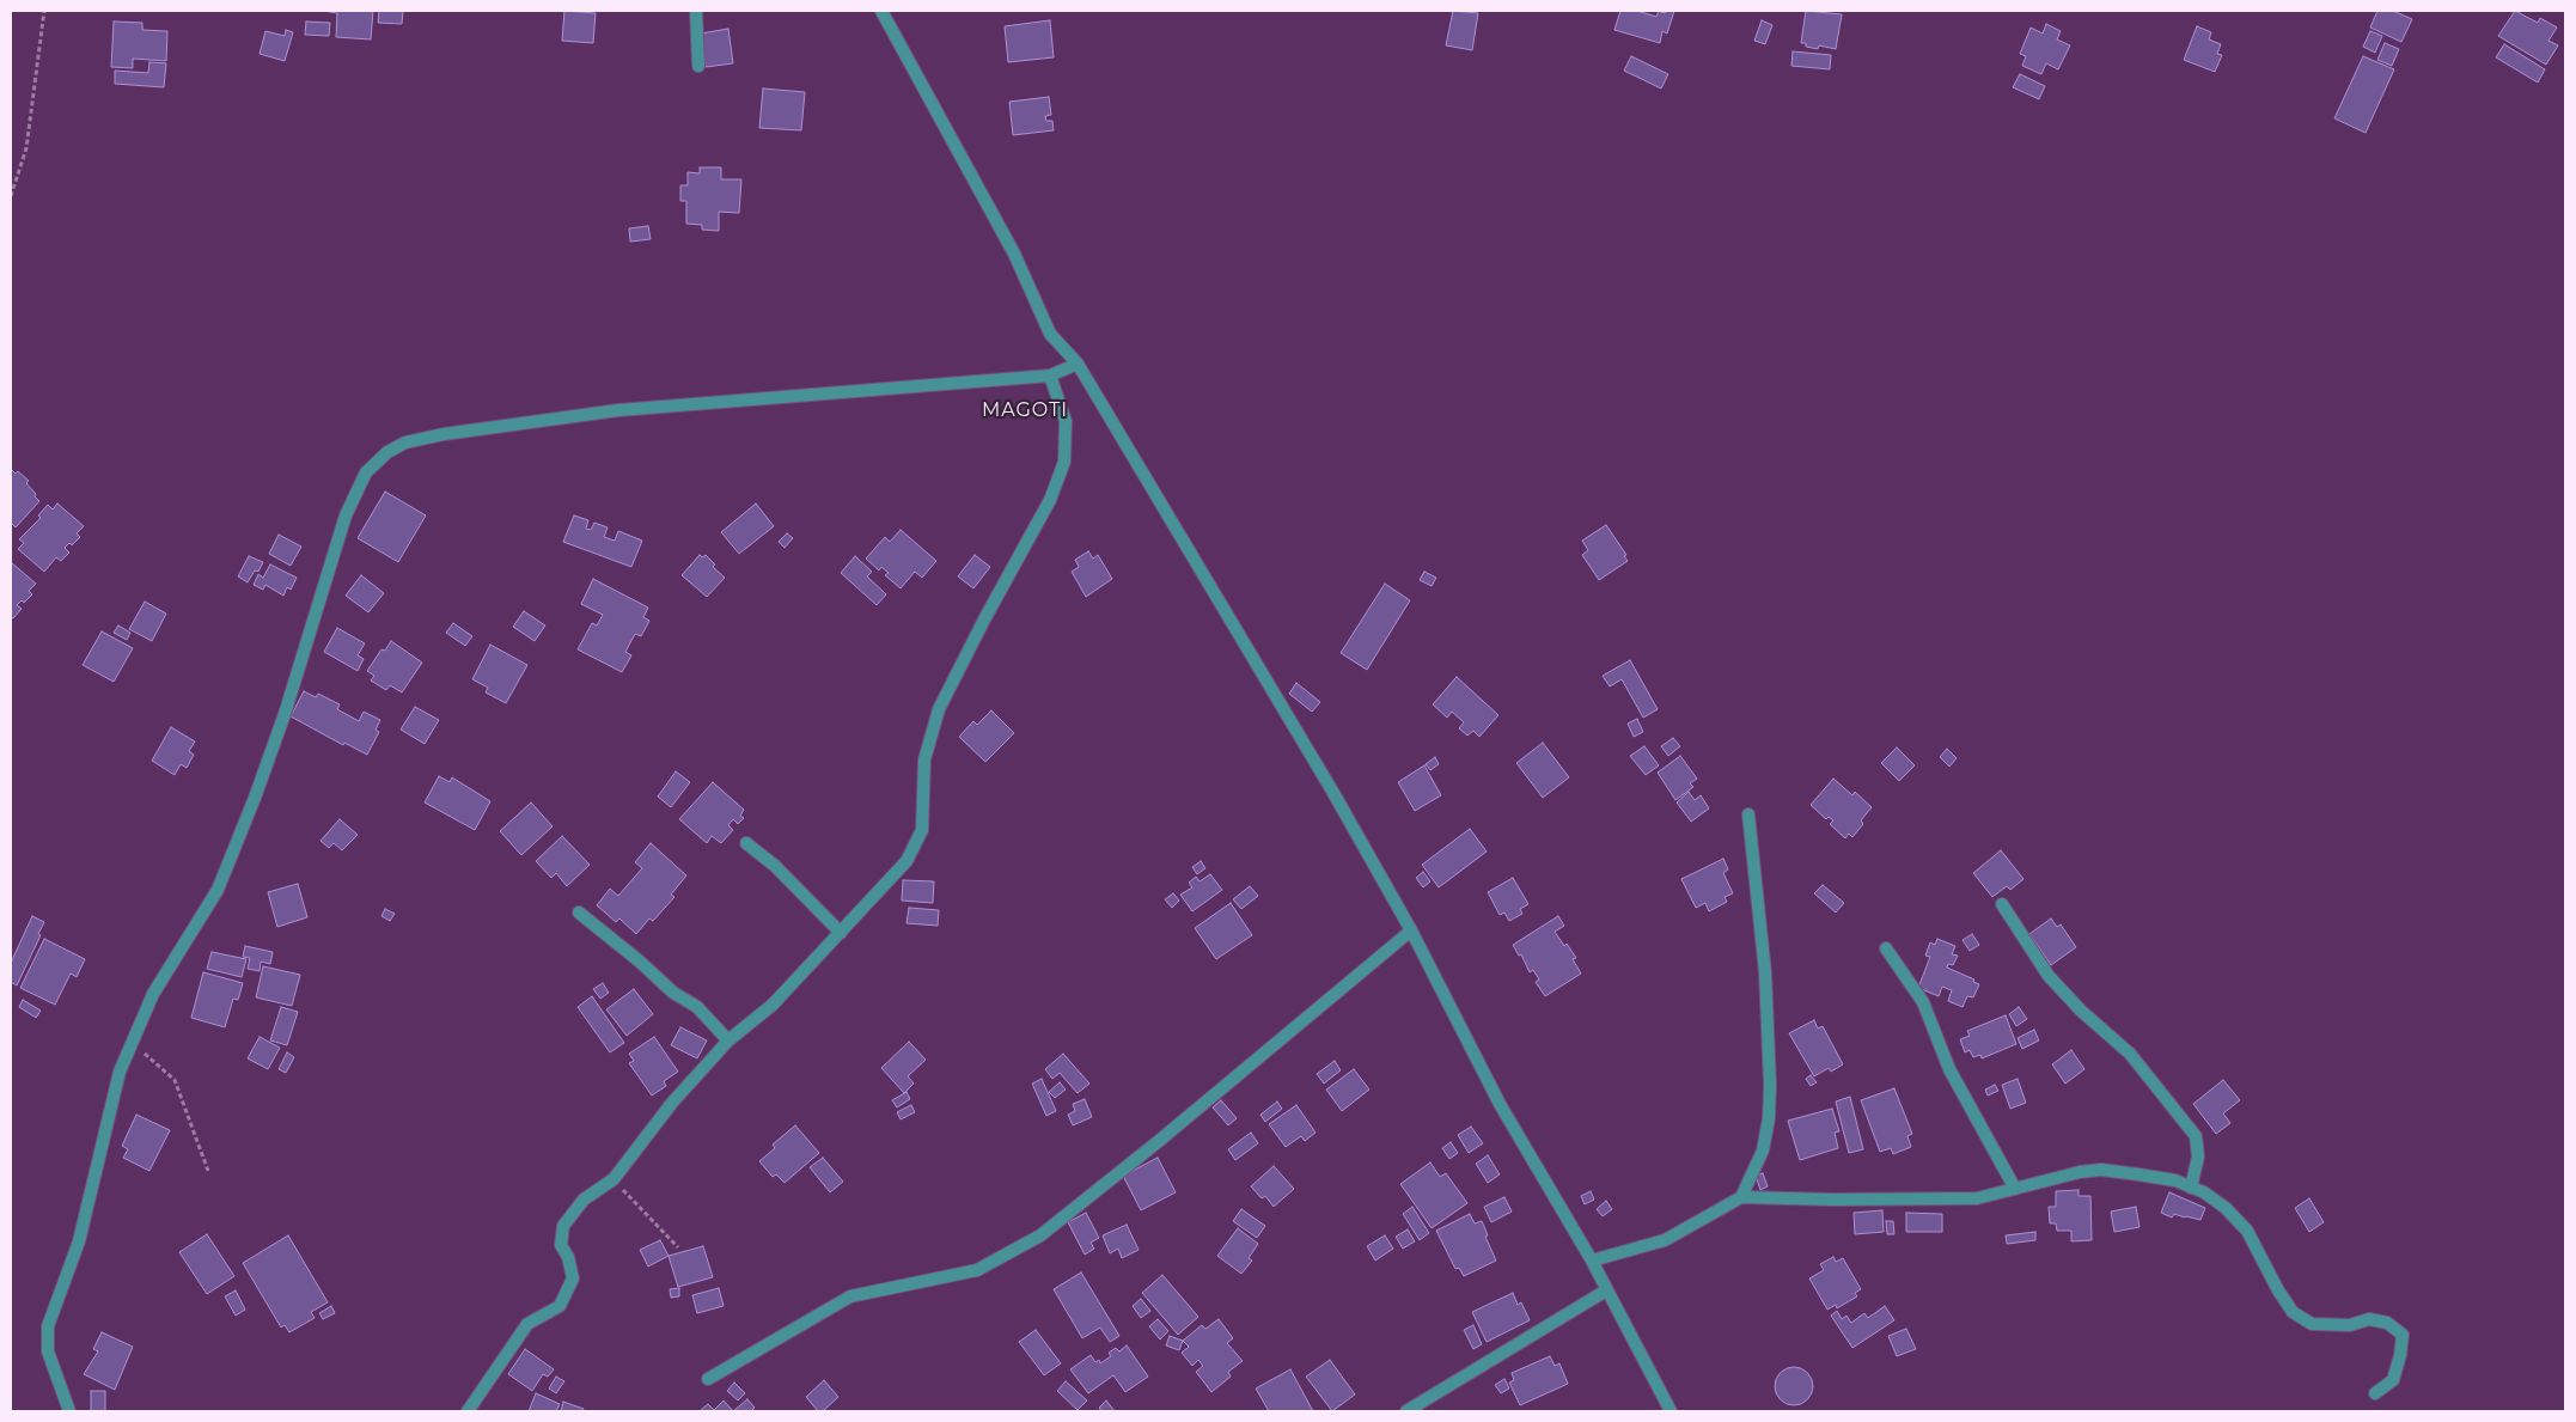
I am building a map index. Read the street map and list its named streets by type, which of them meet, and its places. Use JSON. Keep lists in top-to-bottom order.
{
  "districts": ["MAGOTI"]
}
